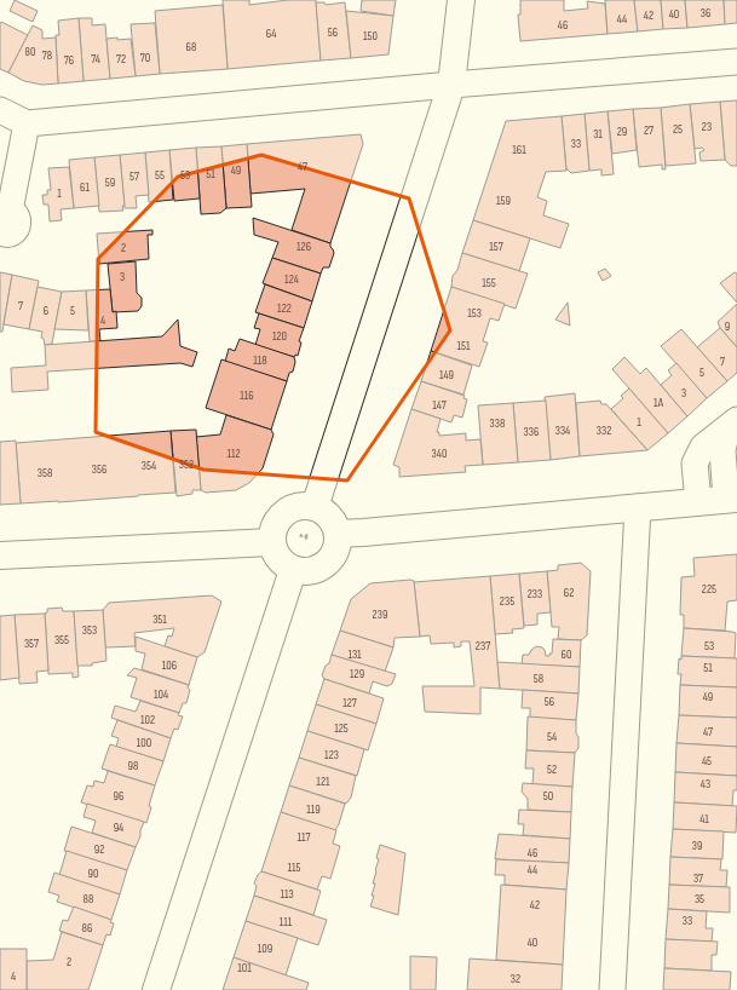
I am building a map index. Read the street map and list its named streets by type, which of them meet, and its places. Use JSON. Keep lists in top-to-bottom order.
{
  "house_numbers": [
    "36",
    "40",
    "42",
    "44",
    "46",
    "56",
    "64",
    "150",
    "68",
    "80",
    "78",
    "70",
    "74",
    "72",
    "76",
    "23",
    "25",
    "27",
    "29",
    "31",
    "33",
    "161",
    "47",
    "49",
    "51",
    "55",
    "53",
    "57",
    "59",
    "61",
    "1",
    "159",
    "126",
    "157",
    "2",
    "3",
    "124",
    "155",
    "7",
    "122",
    "6",
    "5",
    "153",
    "4",
    "9",
    "120",
    "151",
    "118",
    "7",
    "5",
    "149",
    "3",
    "116",
    "1A",
    "147",
    "1",
    "338",
    "334",
    "332",
    "336",
    "112",
    "340",
    "352",
    "354",
    "356",
    "358",
    "225",
    "62",
    "233",
    "235",
    "239",
    "351",
    "353",
    "355",
    "357",
    "237",
    "53",
    "131",
    "60",
    "106",
    "51",
    "129",
    "58",
    "104",
    "49",
    "56",
    "127",
    "102",
    "125",
    "47",
    "54",
    "100",
    "123",
    "45",
    "98",
    "52",
    "121",
    "43",
    "96",
    "50",
    "119",
    "41",
    "94",
    "117",
    "39",
    "92",
    "46",
    "115",
    "44",
    "90",
    "37",
    "113",
    "88",
    "35",
    "42",
    "33",
    "111",
    "86",
    "40",
    "109",
    "2",
    "101",
    "4",
    "32"
  ]
}
